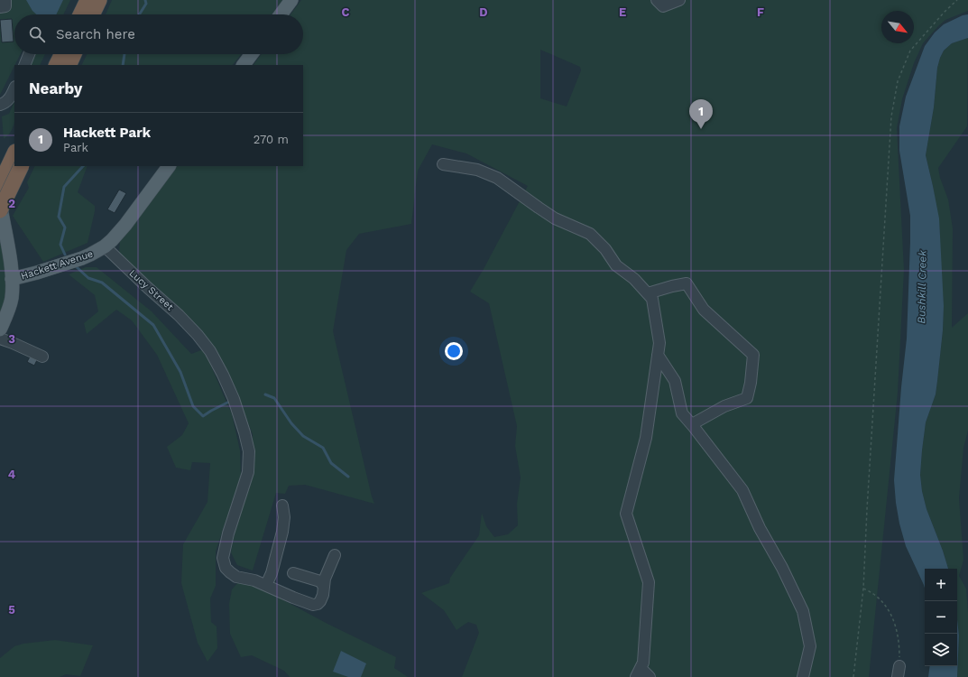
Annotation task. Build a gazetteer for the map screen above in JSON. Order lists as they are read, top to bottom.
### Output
{
  "streets": {
    "main road": ["Hackett Avenue"],
    "street": ["Lucy Street"]
  },
  "crossings": [
    ["Hackett Avenue", "Lucy Street"]
  ],
  "water": ["Bushkill Creek"],
  "north": "bottom right",
  "page": {
    "search": "Search here",
    "heading": "Nearby",
    "pins": "1",
    "list": [
      {
        "mark": "1",
        "name": "Hackett Park",
        "note": "Park",
        "value": "270 m"
      }
    ],
    "map_buttons": ["+", "−"]
  },
  "grid": {
    "columns": [
      "C",
      "D",
      "E",
      "F"
    ],
    "rows": [
      "2",
      "3",
      "4",
      "5"
    ]
  }
}
